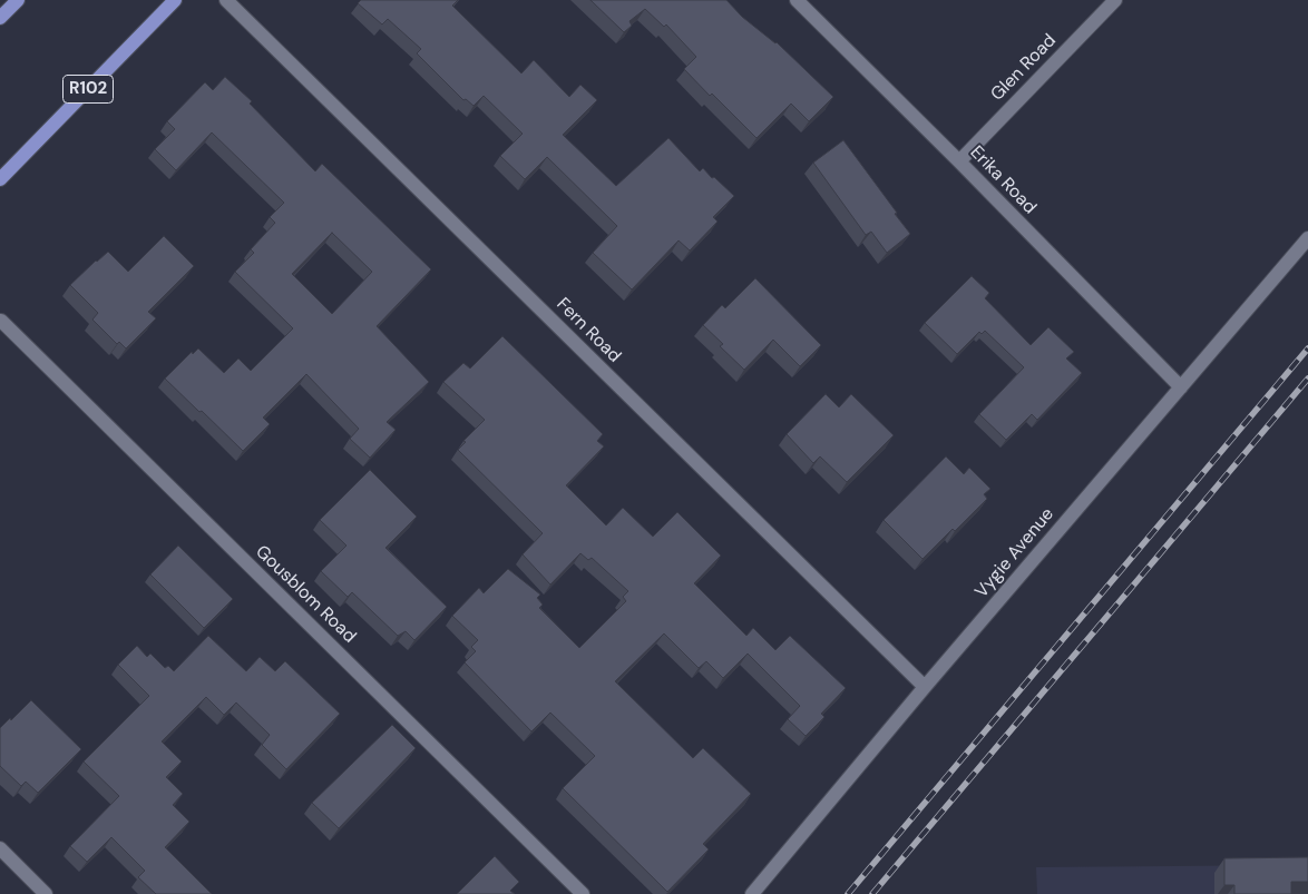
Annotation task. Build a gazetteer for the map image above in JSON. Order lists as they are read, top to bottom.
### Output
{
  "streets": {
    "main road": ["R102"],
    "street": [
      "Glen Road",
      "Erika Road",
      "Fern Road",
      "Vygie Avenue",
      "Gousblom Road"
    ]
  },
  "crossings": [
    ["Glen Road", "Erika Road"],
    ["Erika Road", "Vygie Avenue"],
    ["Fern Road", "Vygie Avenue"]
  ]
}
